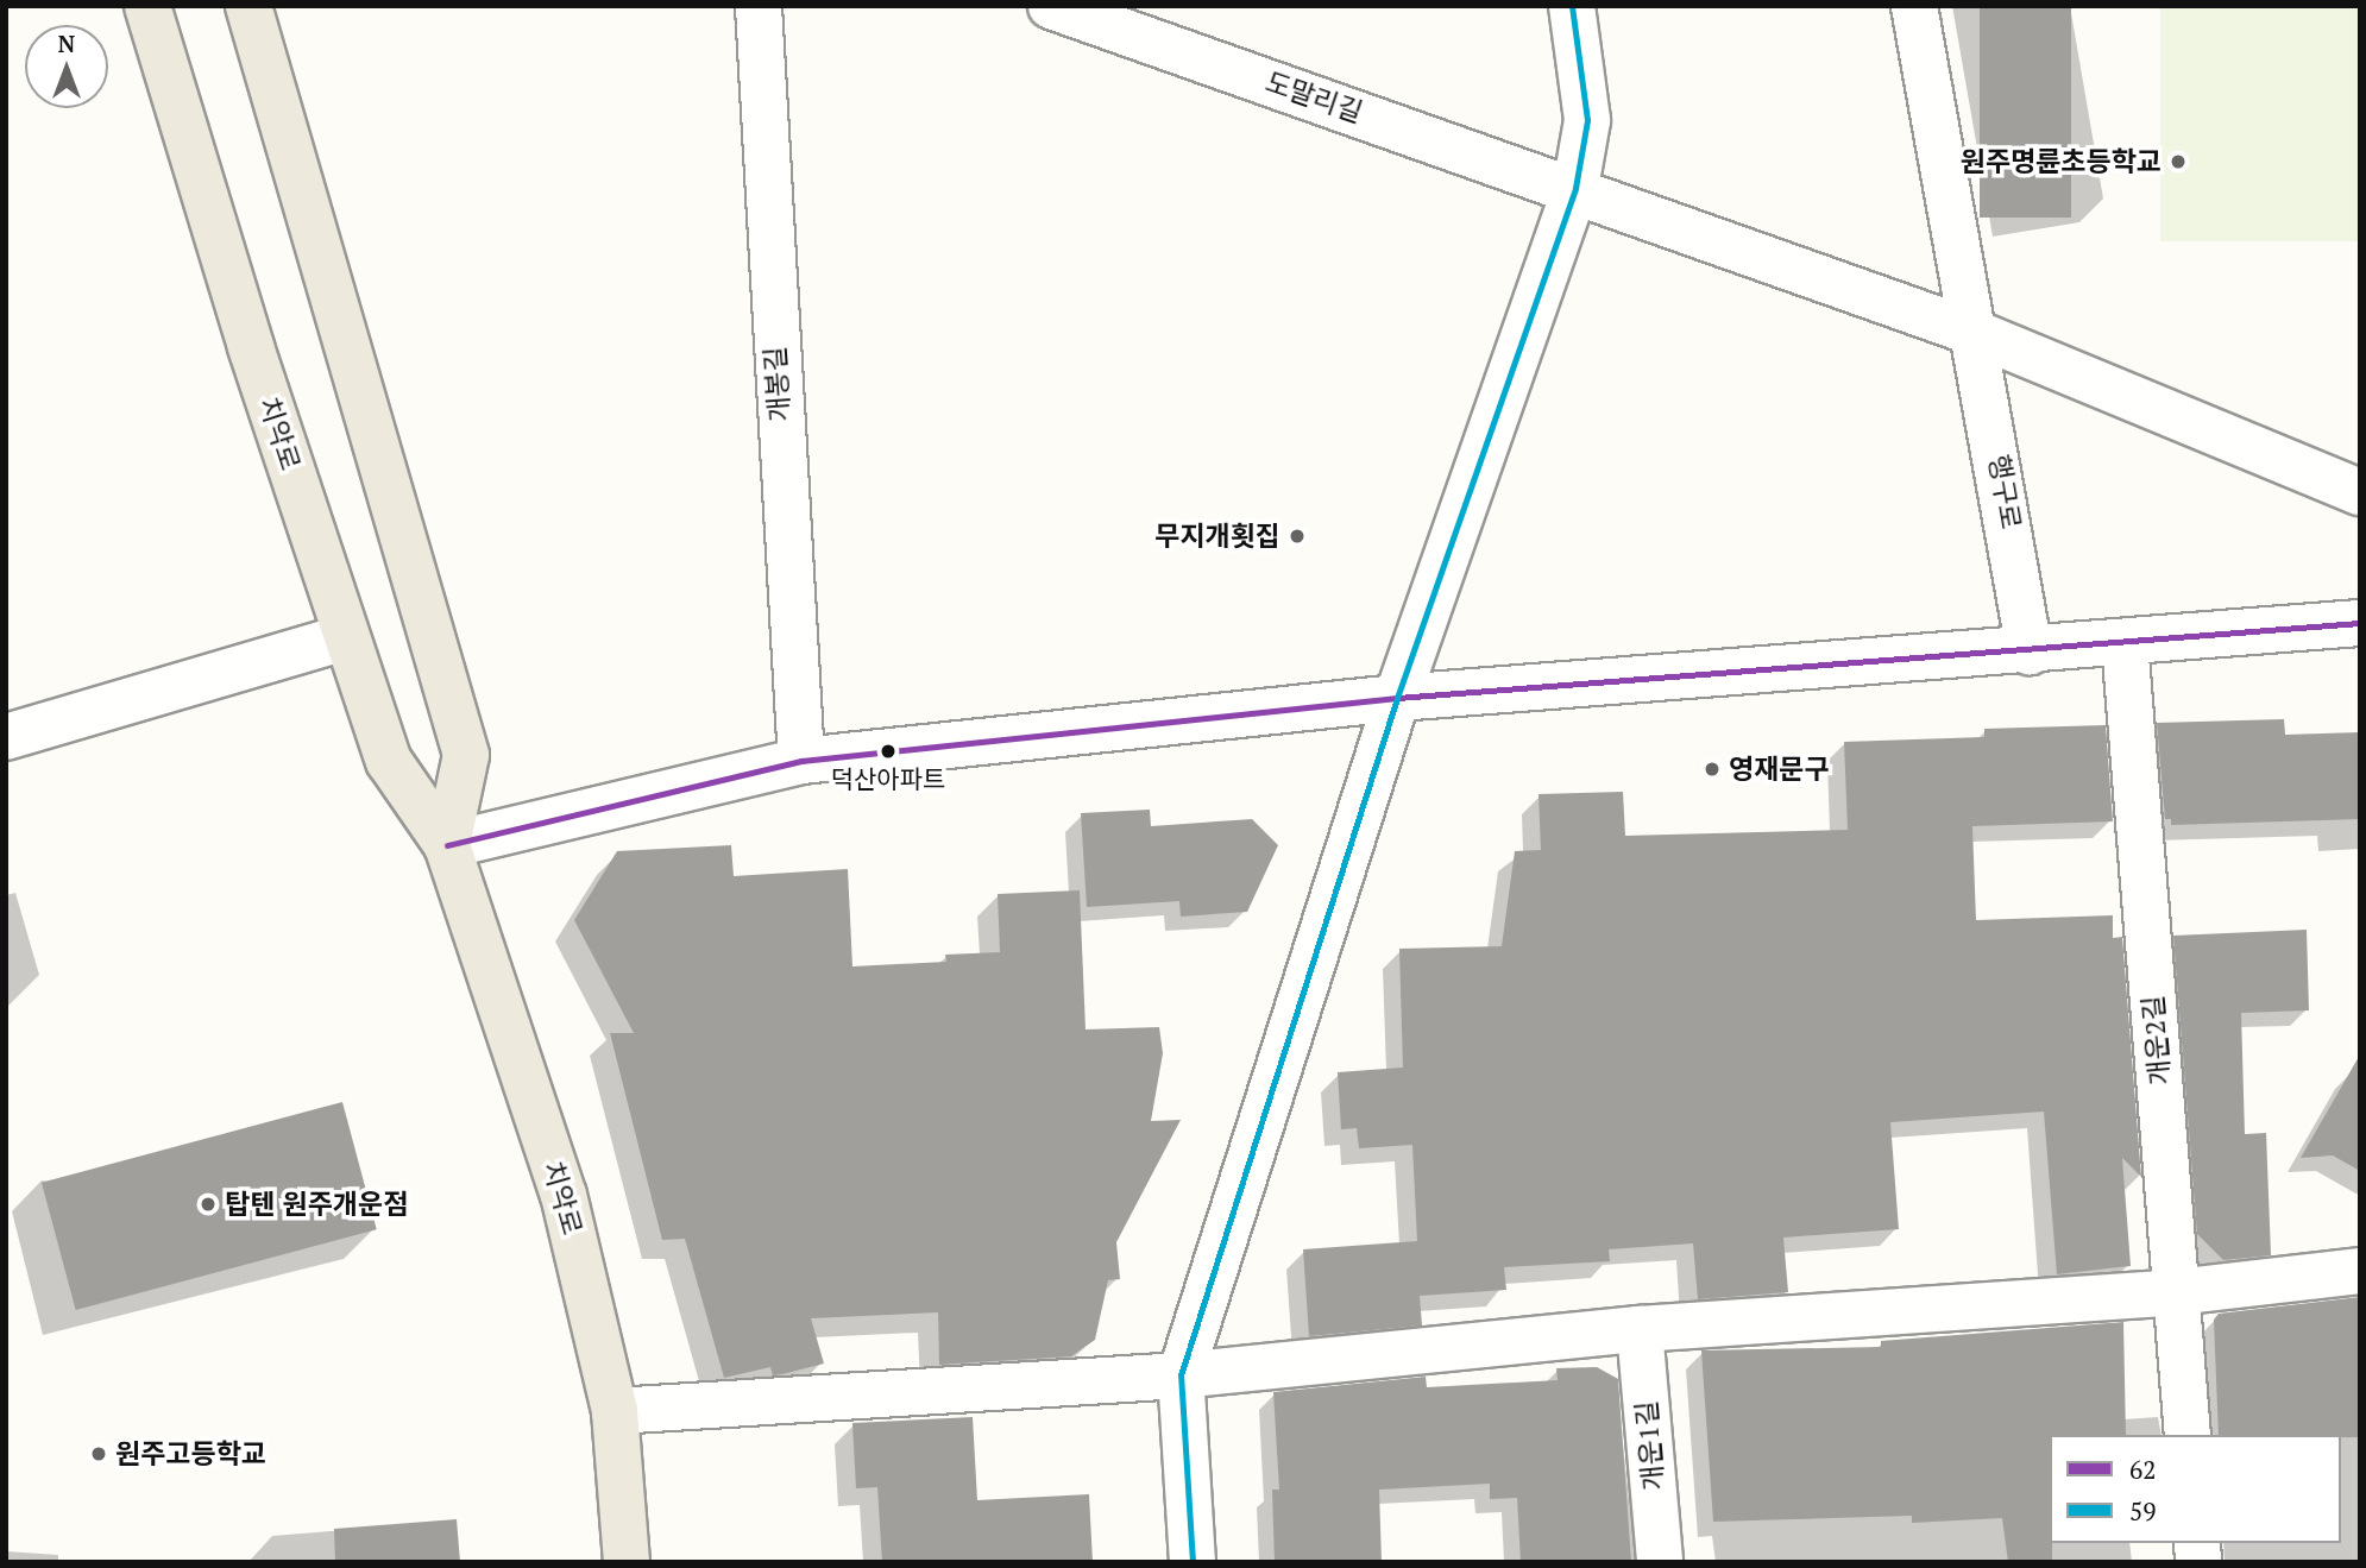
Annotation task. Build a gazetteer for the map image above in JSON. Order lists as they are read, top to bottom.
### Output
{
  "streets": {
    "main road": ["치악로"],
    "street": [
      "도말리길",
      "개봉길",
      "행구로",
      "개운2길",
      "개운1길"
    ]
  },
  "crossings": [
    ["도말리길", "행구로"]
  ],
  "places": [
    "원주명륜초등학교",
    "무지개횟집",
    "덕산아파트",
    "영재문구",
    "탑텐 원주개운점",
    "원주고등학교"
  ],
  "lines": ["transit line 59", "transit line 62"],
  "legend": ["62", "59"],
  "north": "top"
}
